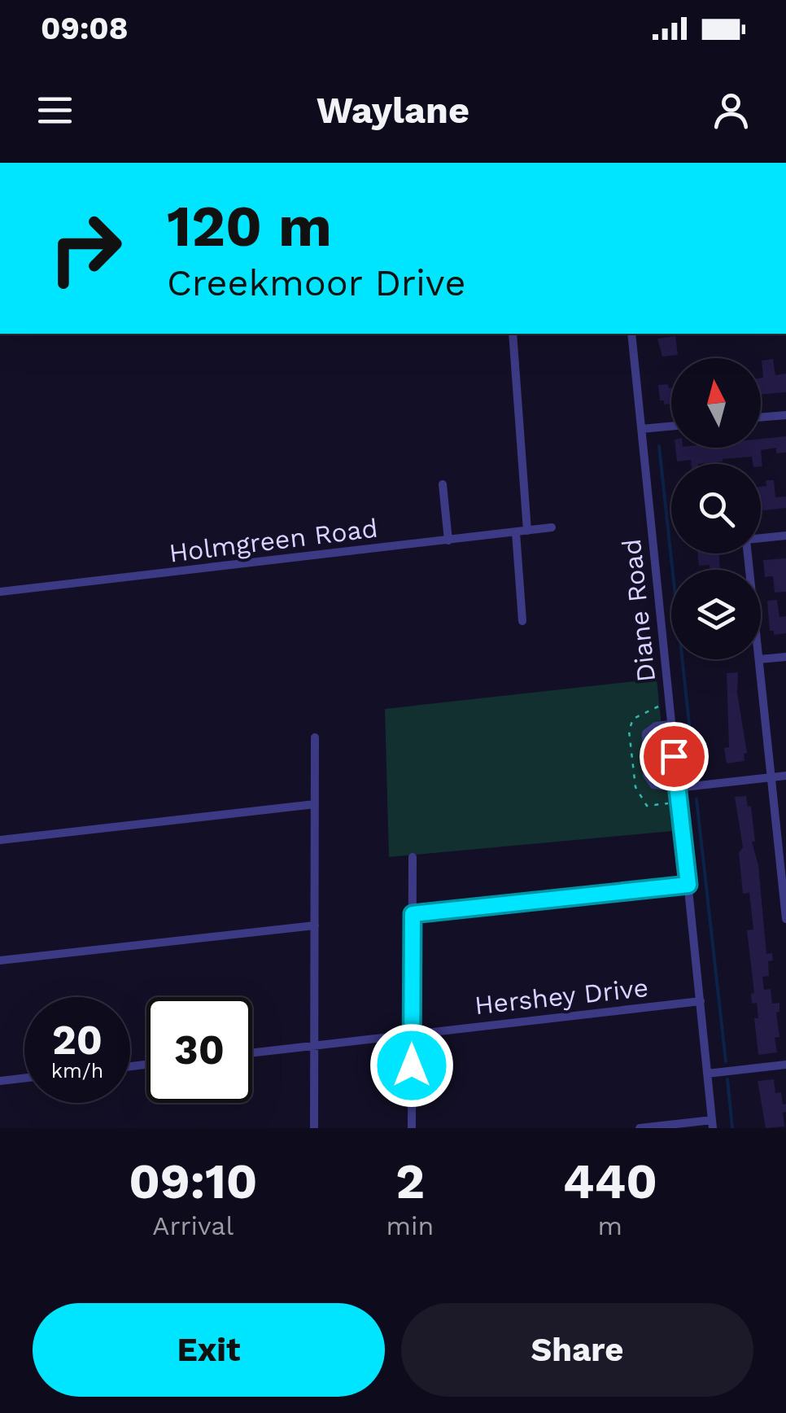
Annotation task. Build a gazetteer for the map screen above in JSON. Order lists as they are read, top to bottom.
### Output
{
  "streets": {
    "street": ["Holmgreen Road", "Diane Road", "Hershey Drive"]
  },
  "crossings": [
    ["Diane Road", "Hershey Drive"]
  ],
  "north": "top",
  "page": {
    "status": "09:08",
    "header": "Waylane",
    "turn": ["120 m", "Creekmoor Drive"],
    "speed": "20 km/h",
    "limit": "30",
    "eta": [
      "09:10",
      "Arrival",
      "2",
      "min",
      "440",
      "m"
    ],
    "buttons": ["Exit", "Share"]
  }
}
